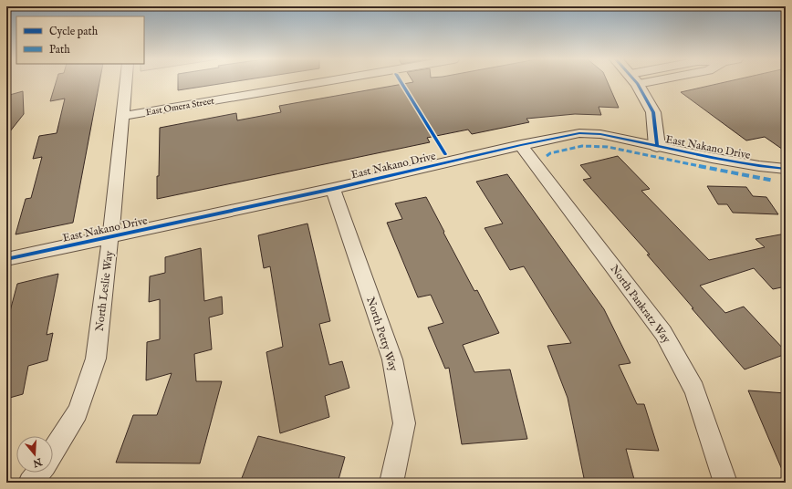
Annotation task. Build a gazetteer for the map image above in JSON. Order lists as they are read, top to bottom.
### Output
{
  "streets": {
    "street": [
      "East Omera Street",
      "East Nakano Drive",
      "North Leslie Way",
      "North Pankratz Way",
      "North Petty Way"
    ]
  },
  "crossings": [
    ["East Omera Street", "North Leslie Way"],
    ["East Nakano Drive", "North Leslie Way"],
    ["East Nakano Drive", "North Pankratz Way"],
    ["East Nakano Drive", "North Petty Way"]
  ],
  "legend": ["Cycle path", "Path"],
  "north": "bottom"
}
